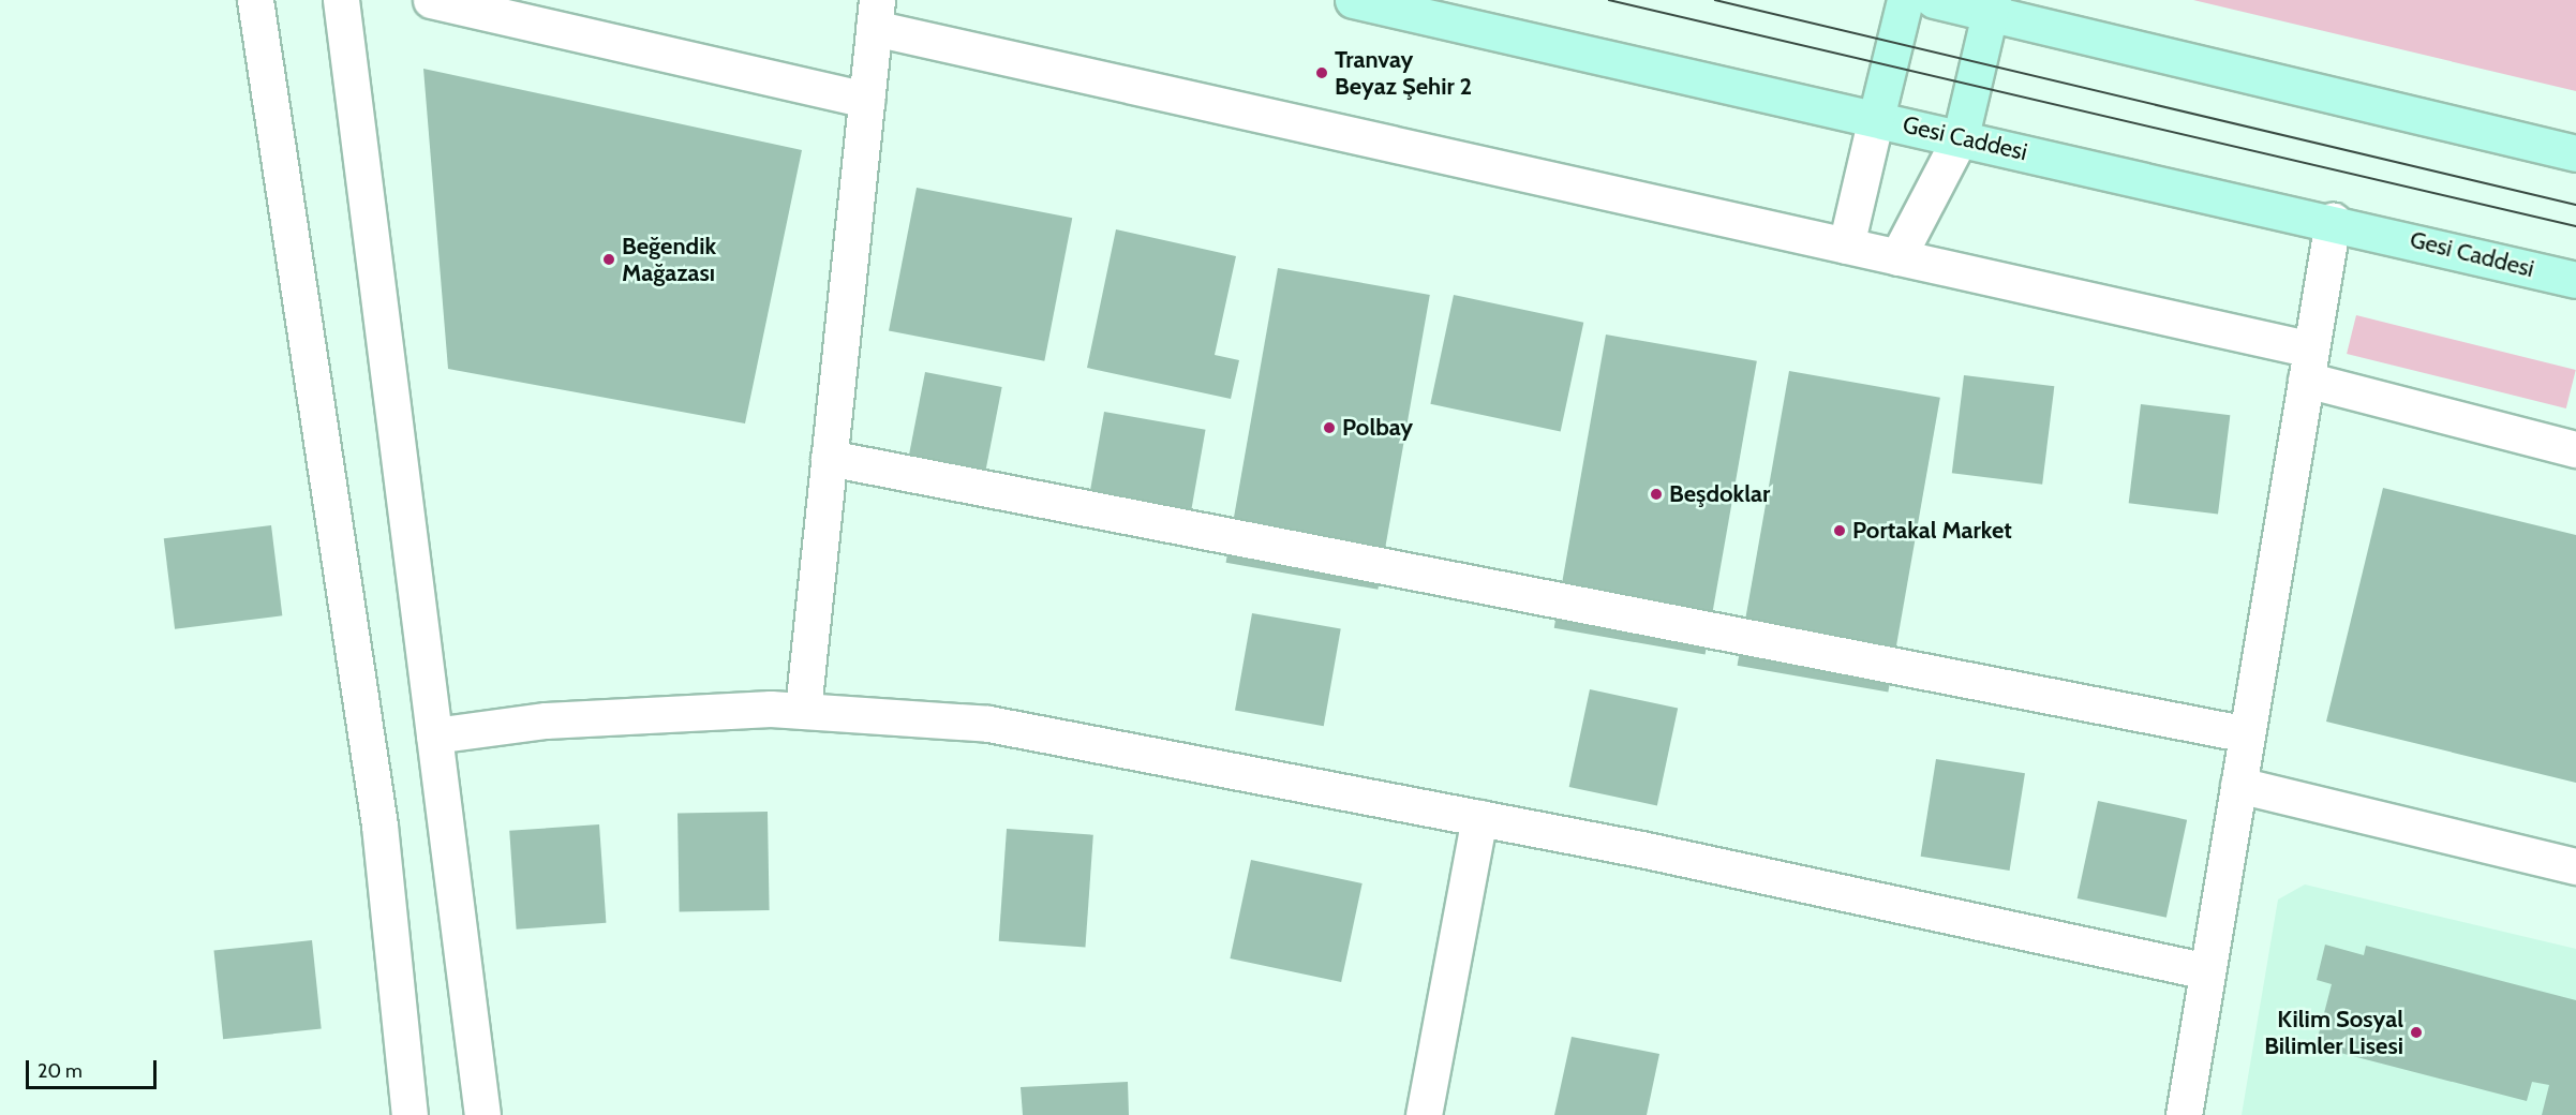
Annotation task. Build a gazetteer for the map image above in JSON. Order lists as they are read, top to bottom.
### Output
{
  "streets": {
    "main road": ["Gesi Caddesi"]
  },
  "places": [
    "Tranvay Beyaz Şehir 2",
    "Beğendik Mağazası",
    "Polbay",
    "Beşdoklar",
    "Portakal Market",
    "Kilim Sosyal Bilimler Lisesi"
  ],
  "scale_bar": "20 m"
}
